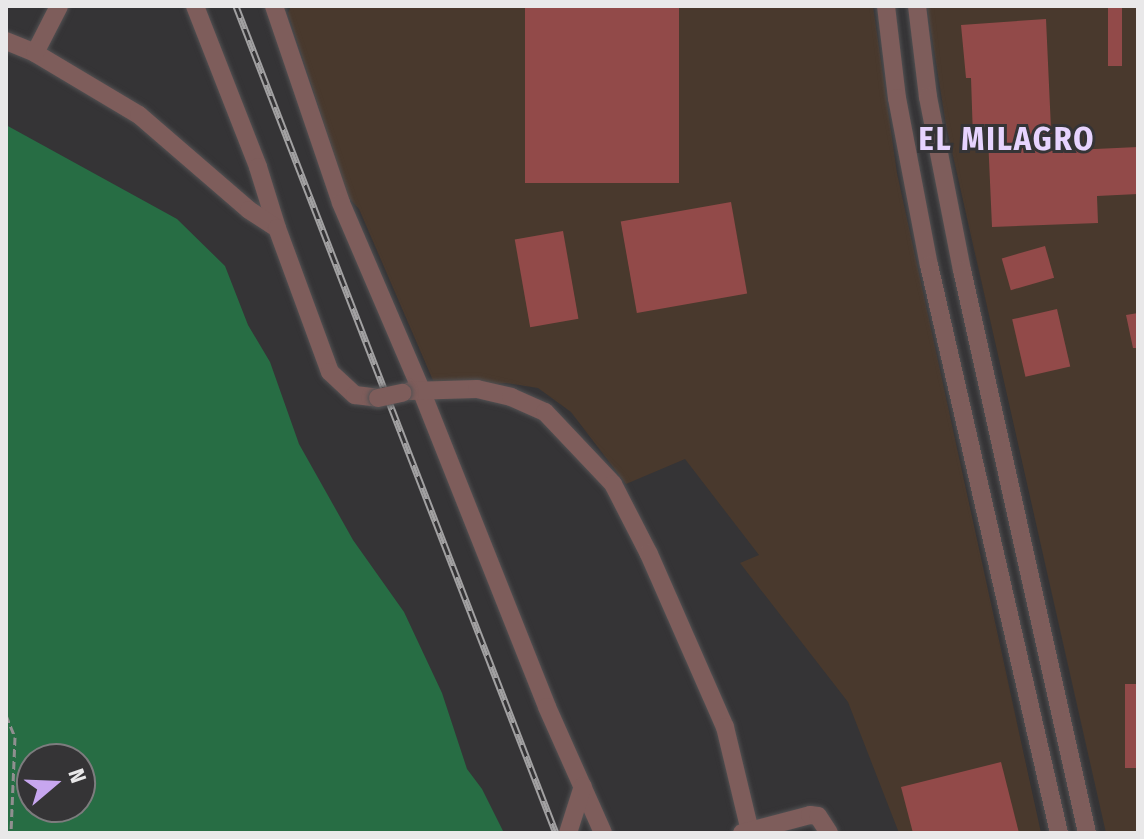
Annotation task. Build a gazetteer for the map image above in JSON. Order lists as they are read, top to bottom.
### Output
{
  "districts": ["EL MILAGRO"],
  "north": "right"
}
